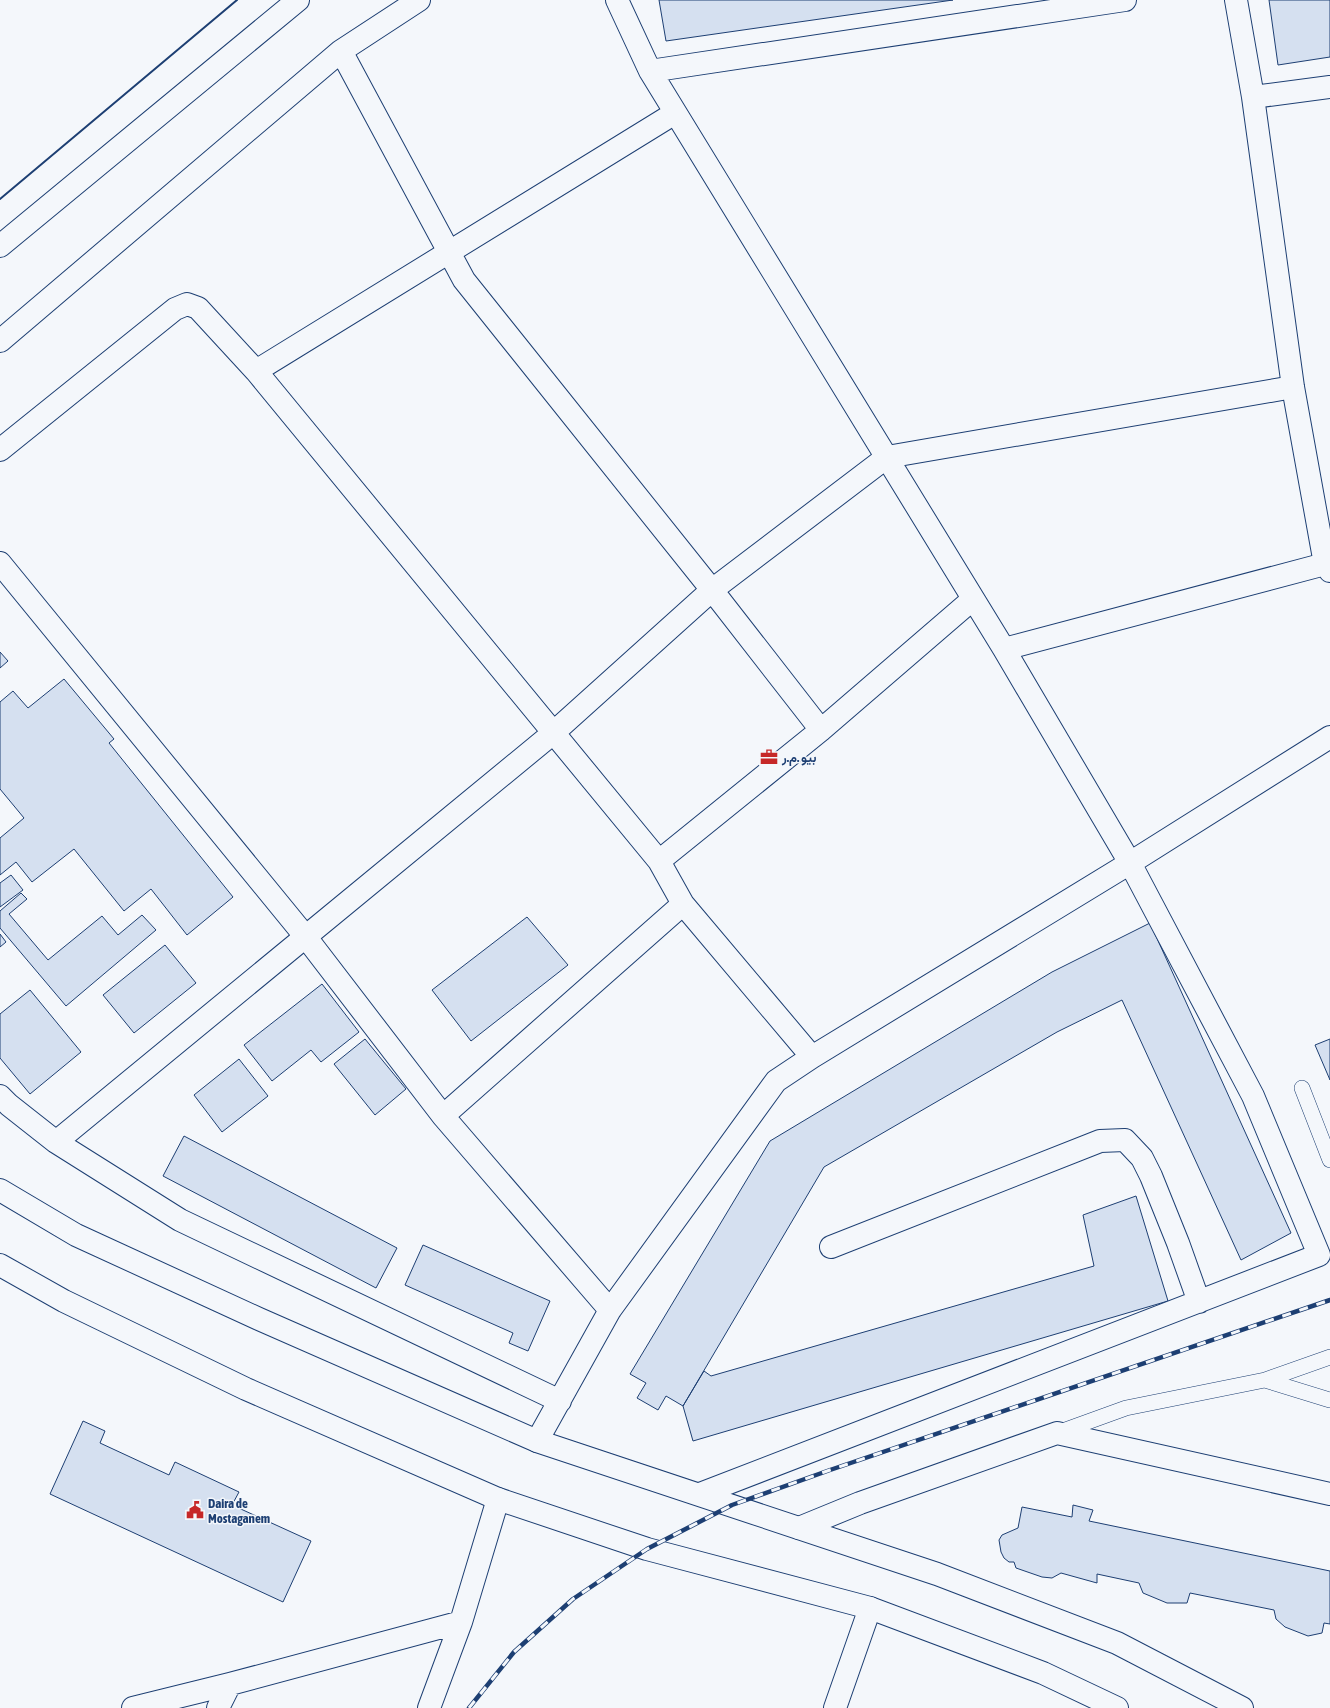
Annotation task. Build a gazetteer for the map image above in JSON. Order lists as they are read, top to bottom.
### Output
{
  "places": {
    "office": ["بيو .م.ر"],
    "public building": ["Daira de Mostaganem"]
  }
}
